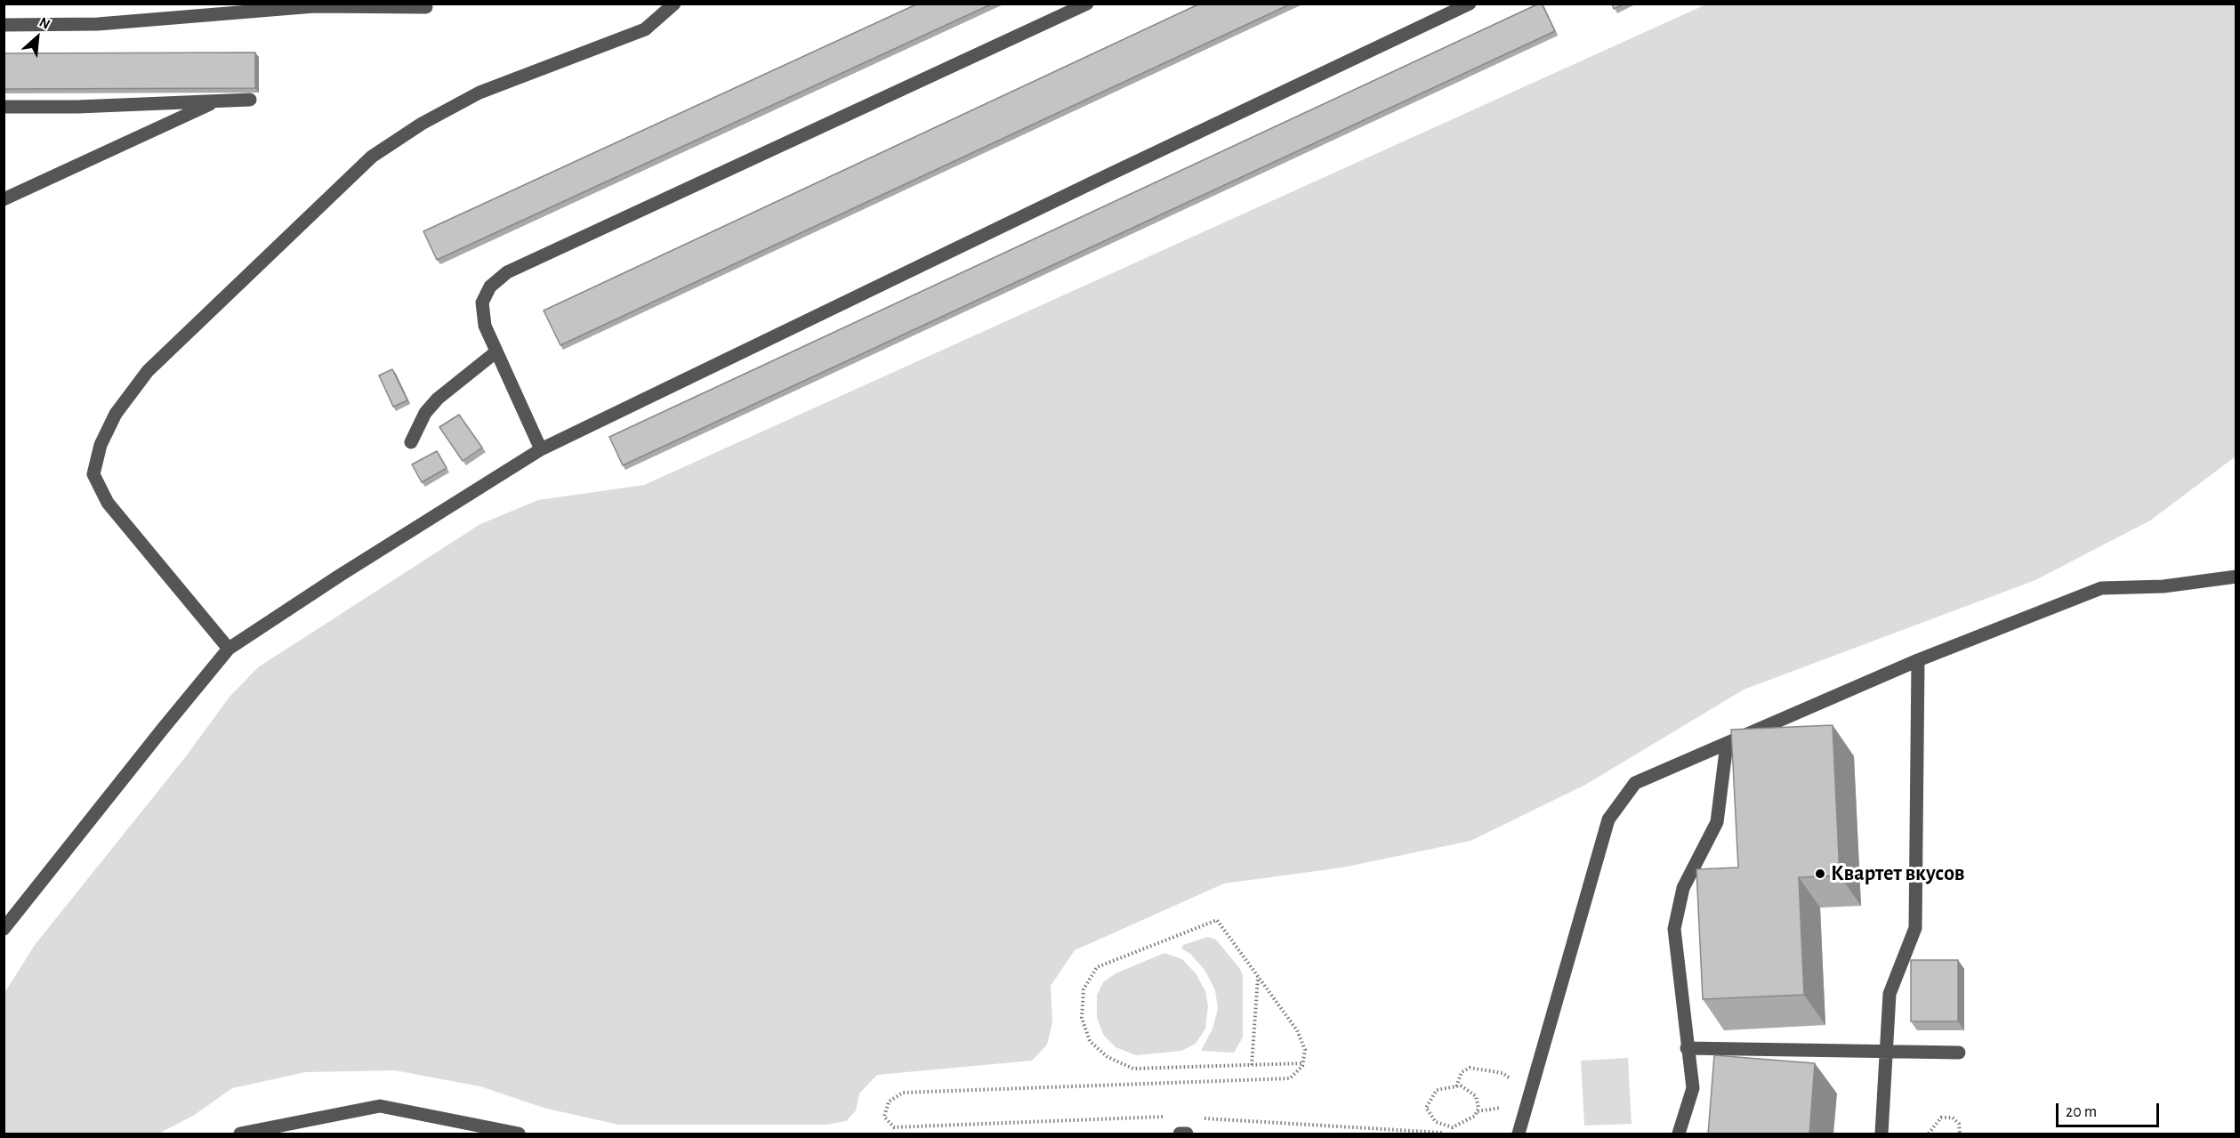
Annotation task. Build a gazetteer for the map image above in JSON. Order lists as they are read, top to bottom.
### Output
{
  "places": ["Квартет вкусов"],
  "scale_bar": "20 m",
  "north": "top right"
}
